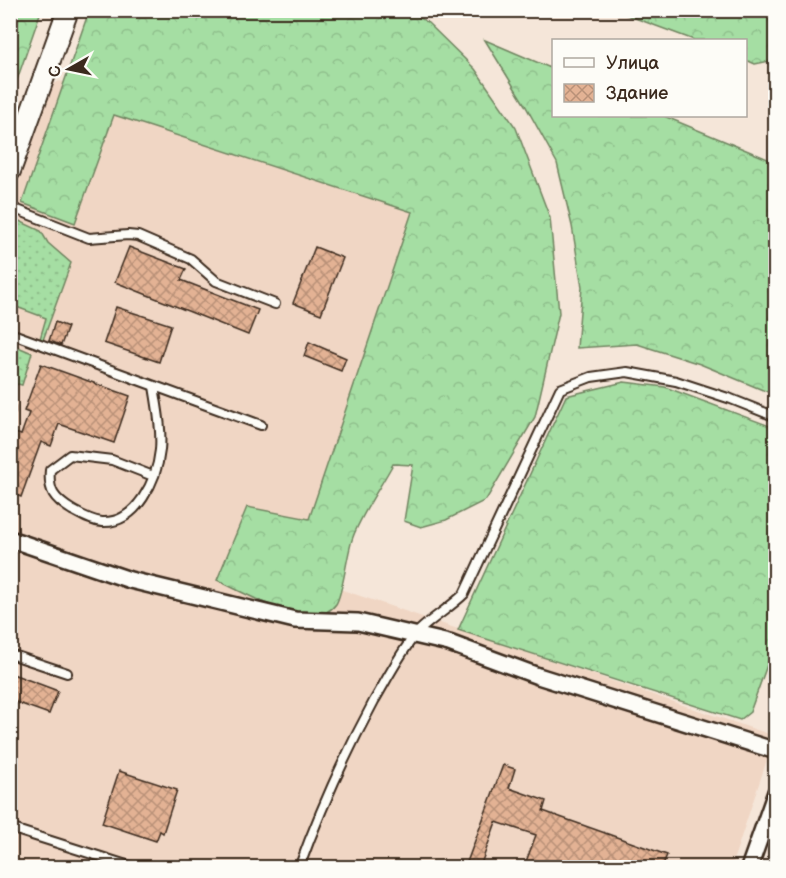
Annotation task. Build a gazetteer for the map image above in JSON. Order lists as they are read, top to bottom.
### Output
{
  "legend": ["Улица", "Здание"],
  "north": "left"
}
